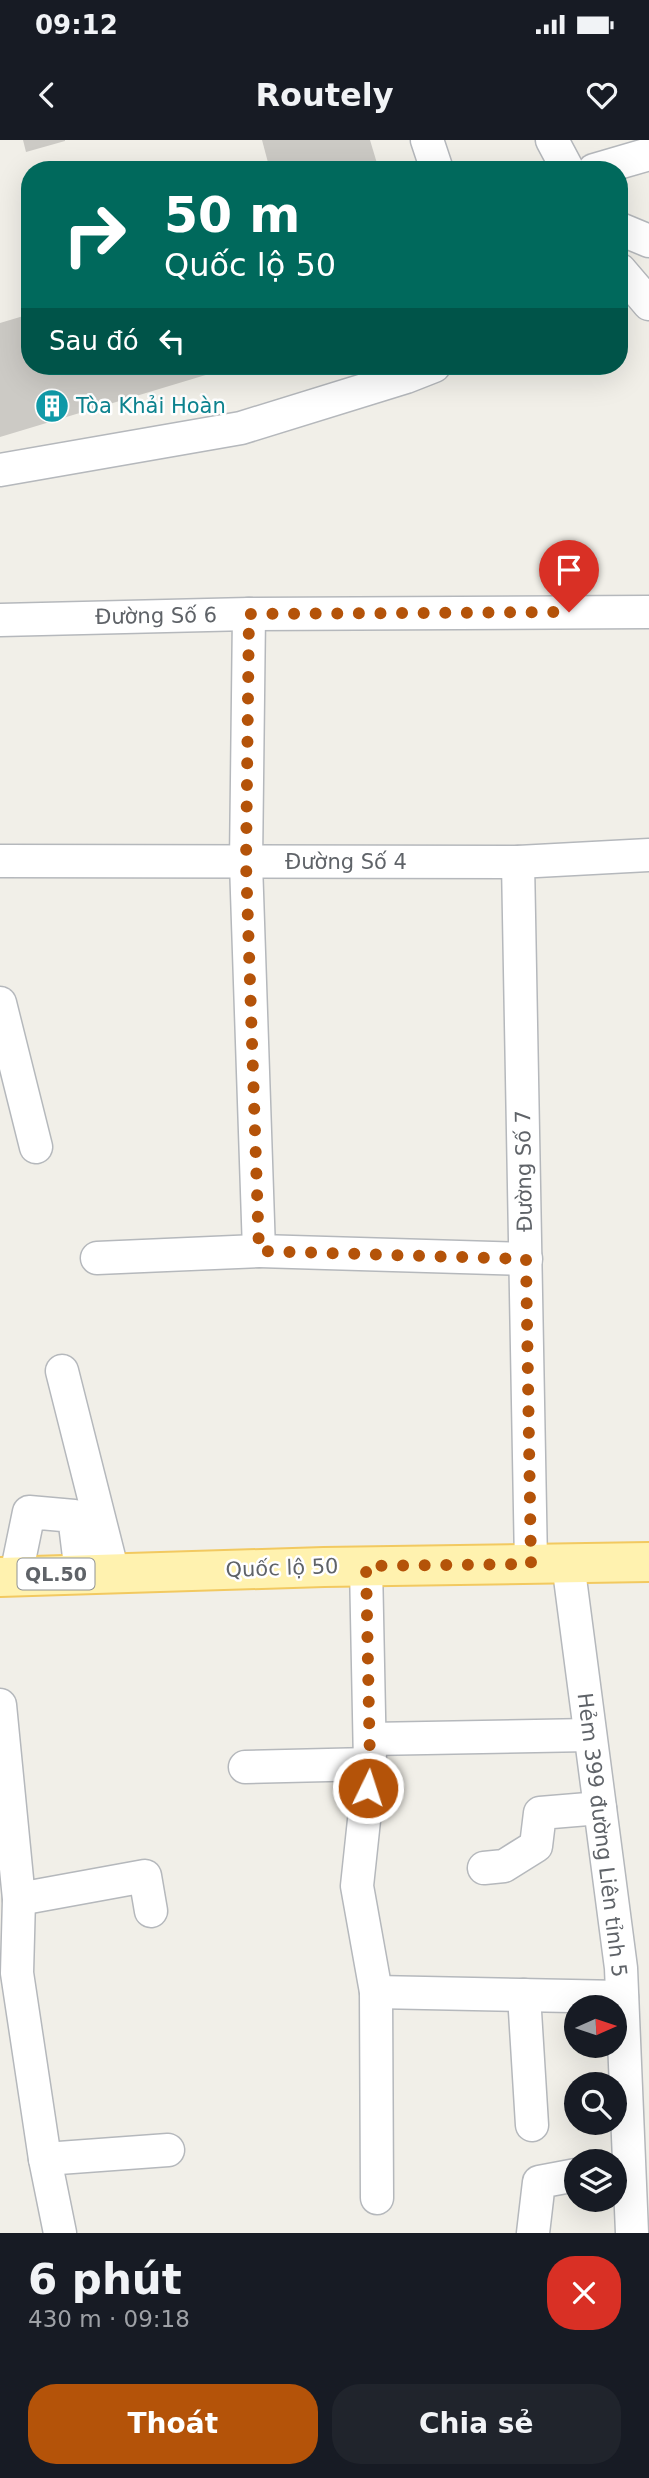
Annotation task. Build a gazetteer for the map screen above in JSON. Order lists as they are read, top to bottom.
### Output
{
  "streets": {
    "main road": ["Quốc lộ 50", "QL.50"],
    "street": [
      "Đường Số 6",
      "Đường Số 4",
      "Đường Số 7",
      "Hẻm 399 đường Liên tỉnh 5"
    ]
  },
  "crossings": [
    ["Đường Số 4", "Đường Số 7"],
    ["Đường Số 7", "Quốc lộ 50"],
    ["Đường Số 7", "Hẻm 399 đường Liên tỉnh 5"],
    ["Quốc lộ 50", "Hẻm 399 đường Liên tỉnh 5"]
  ],
  "places": {
    "building": ["Tòa Khải Hoàn"]
  },
  "north": "right",
  "page": {
    "status": "09:12",
    "header": "Routely",
    "turn": ["50 m", "Quốc lộ 50"],
    "then": "Sau đó",
    "heading": ["6 phút", "430 m · 09:18"],
    "buttons": ["Thoát", "Chia sẻ"]
  }
}
